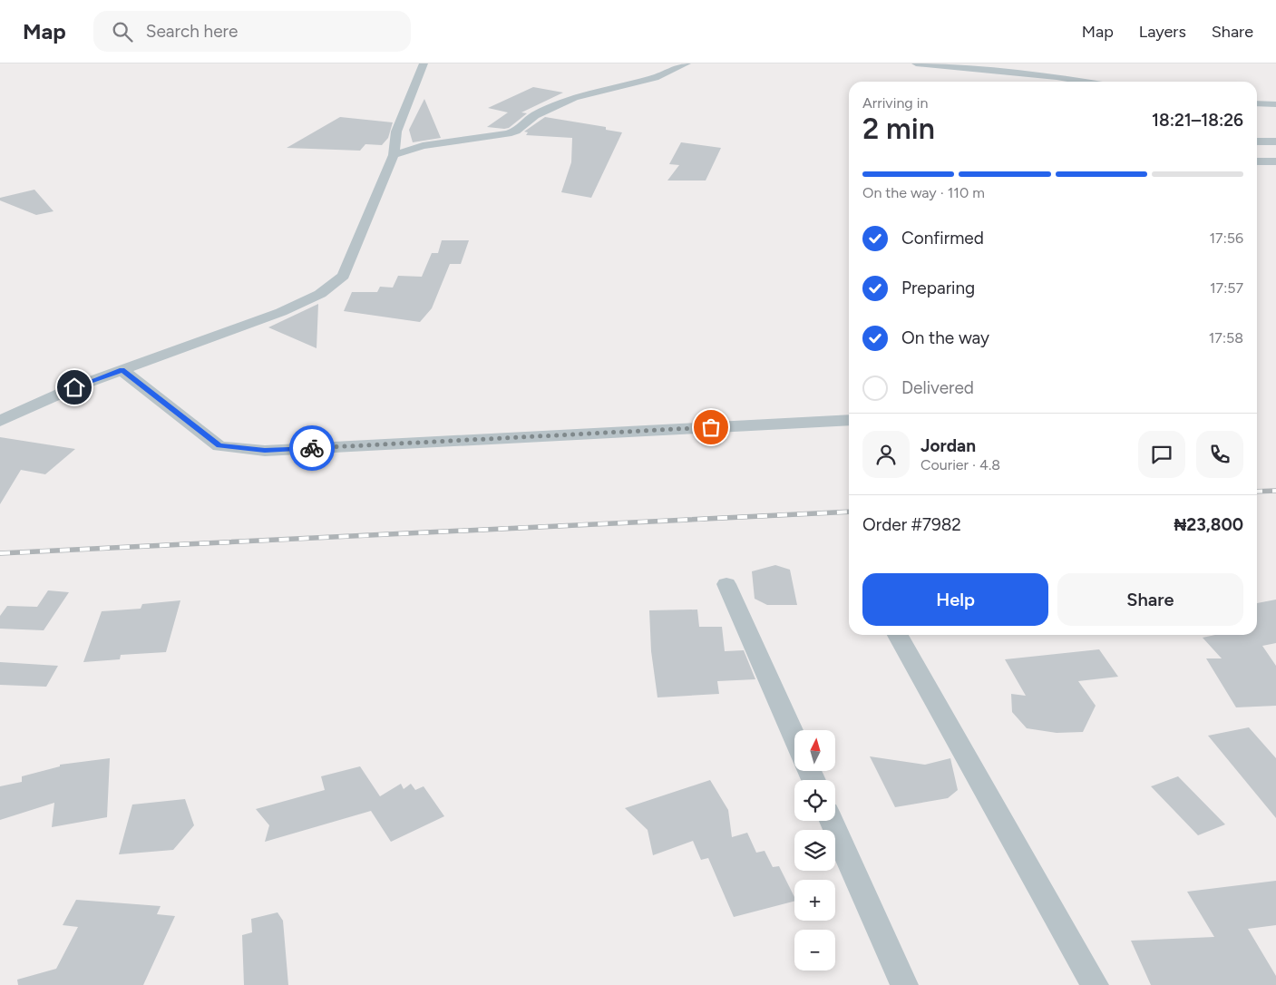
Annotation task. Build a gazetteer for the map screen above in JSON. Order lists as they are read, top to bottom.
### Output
{
  "north": "top",
  "page": {
    "header": "Map",
    "search": "Search here",
    "nav": ["Map", "Layers", "Share"],
    "heading": ["2 min", "Arriving in", "18:21–18:26"],
    "panel": [
      "Jordan",
      "Courier · 4.8",
      "Order #7982",
      "₦23,800"
    ],
    "bar": "On the way · 110 m",
    "list": [
      ["Confirmed", "17:56"],
      ["Preparing", "17:57"],
      ["On the way", "17:58"],
      "Delivered"
    ],
    "buttons": ["Help", "Share"],
    "map_buttons": ["+", "−"]
  }
}
